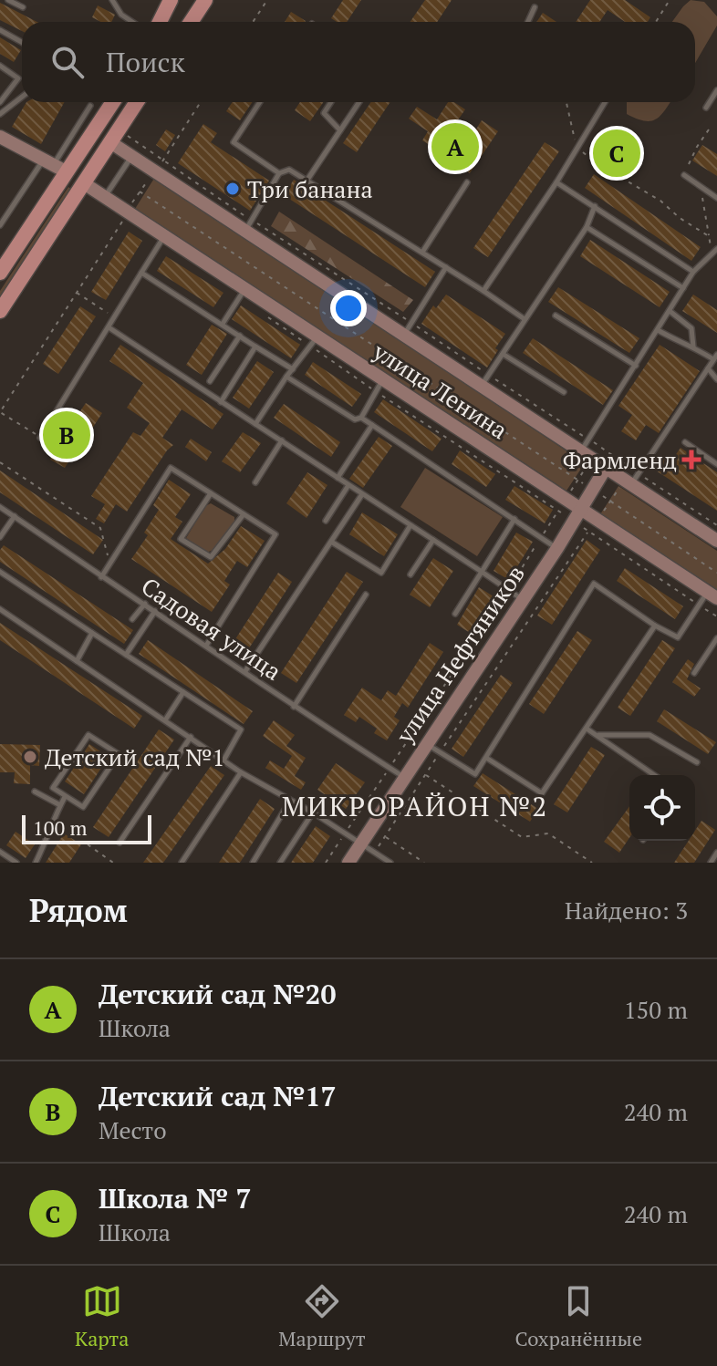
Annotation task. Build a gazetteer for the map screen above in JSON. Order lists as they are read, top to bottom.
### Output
{
  "streets": {
    "main road": ["улица Ленина", "улица Нефтяников"],
    "lane": ["Садовая улица"]
  },
  "crossings": [
    ["улица Ленина", "улица Нефтяников"],
    ["Садовая улица", "улица Нефтяников"]
  ],
  "districts": ["МИКРОРАЙОН №2"],
  "places": {
    "other": ["Три банана", "Детский сад №1"],
    "health": ["Фармленд"]
  },
  "scale_bar": "100 m",
  "page": {
    "search": "Поиск",
    "pins": ["A", "C", "B"],
    "scale": "100 m",
    "heading": ["Рядом", "Найдено: 3"],
    "list": [
      {
        "mark": "A",
        "name": "Детский сад №20",
        "note": "Школа",
        "value": "150 m"
      },
      {
        "mark": "B",
        "name": "Детский сад №17",
        "note": "Место",
        "value": "240 m"
      },
      {
        "mark": "C",
        "name": "Школа № 7",
        "note": "Школа",
        "value": "240 m"
      }
    ],
    "nav": ["Карта", "Маршрут", "Сохранённые"]
  }
}
